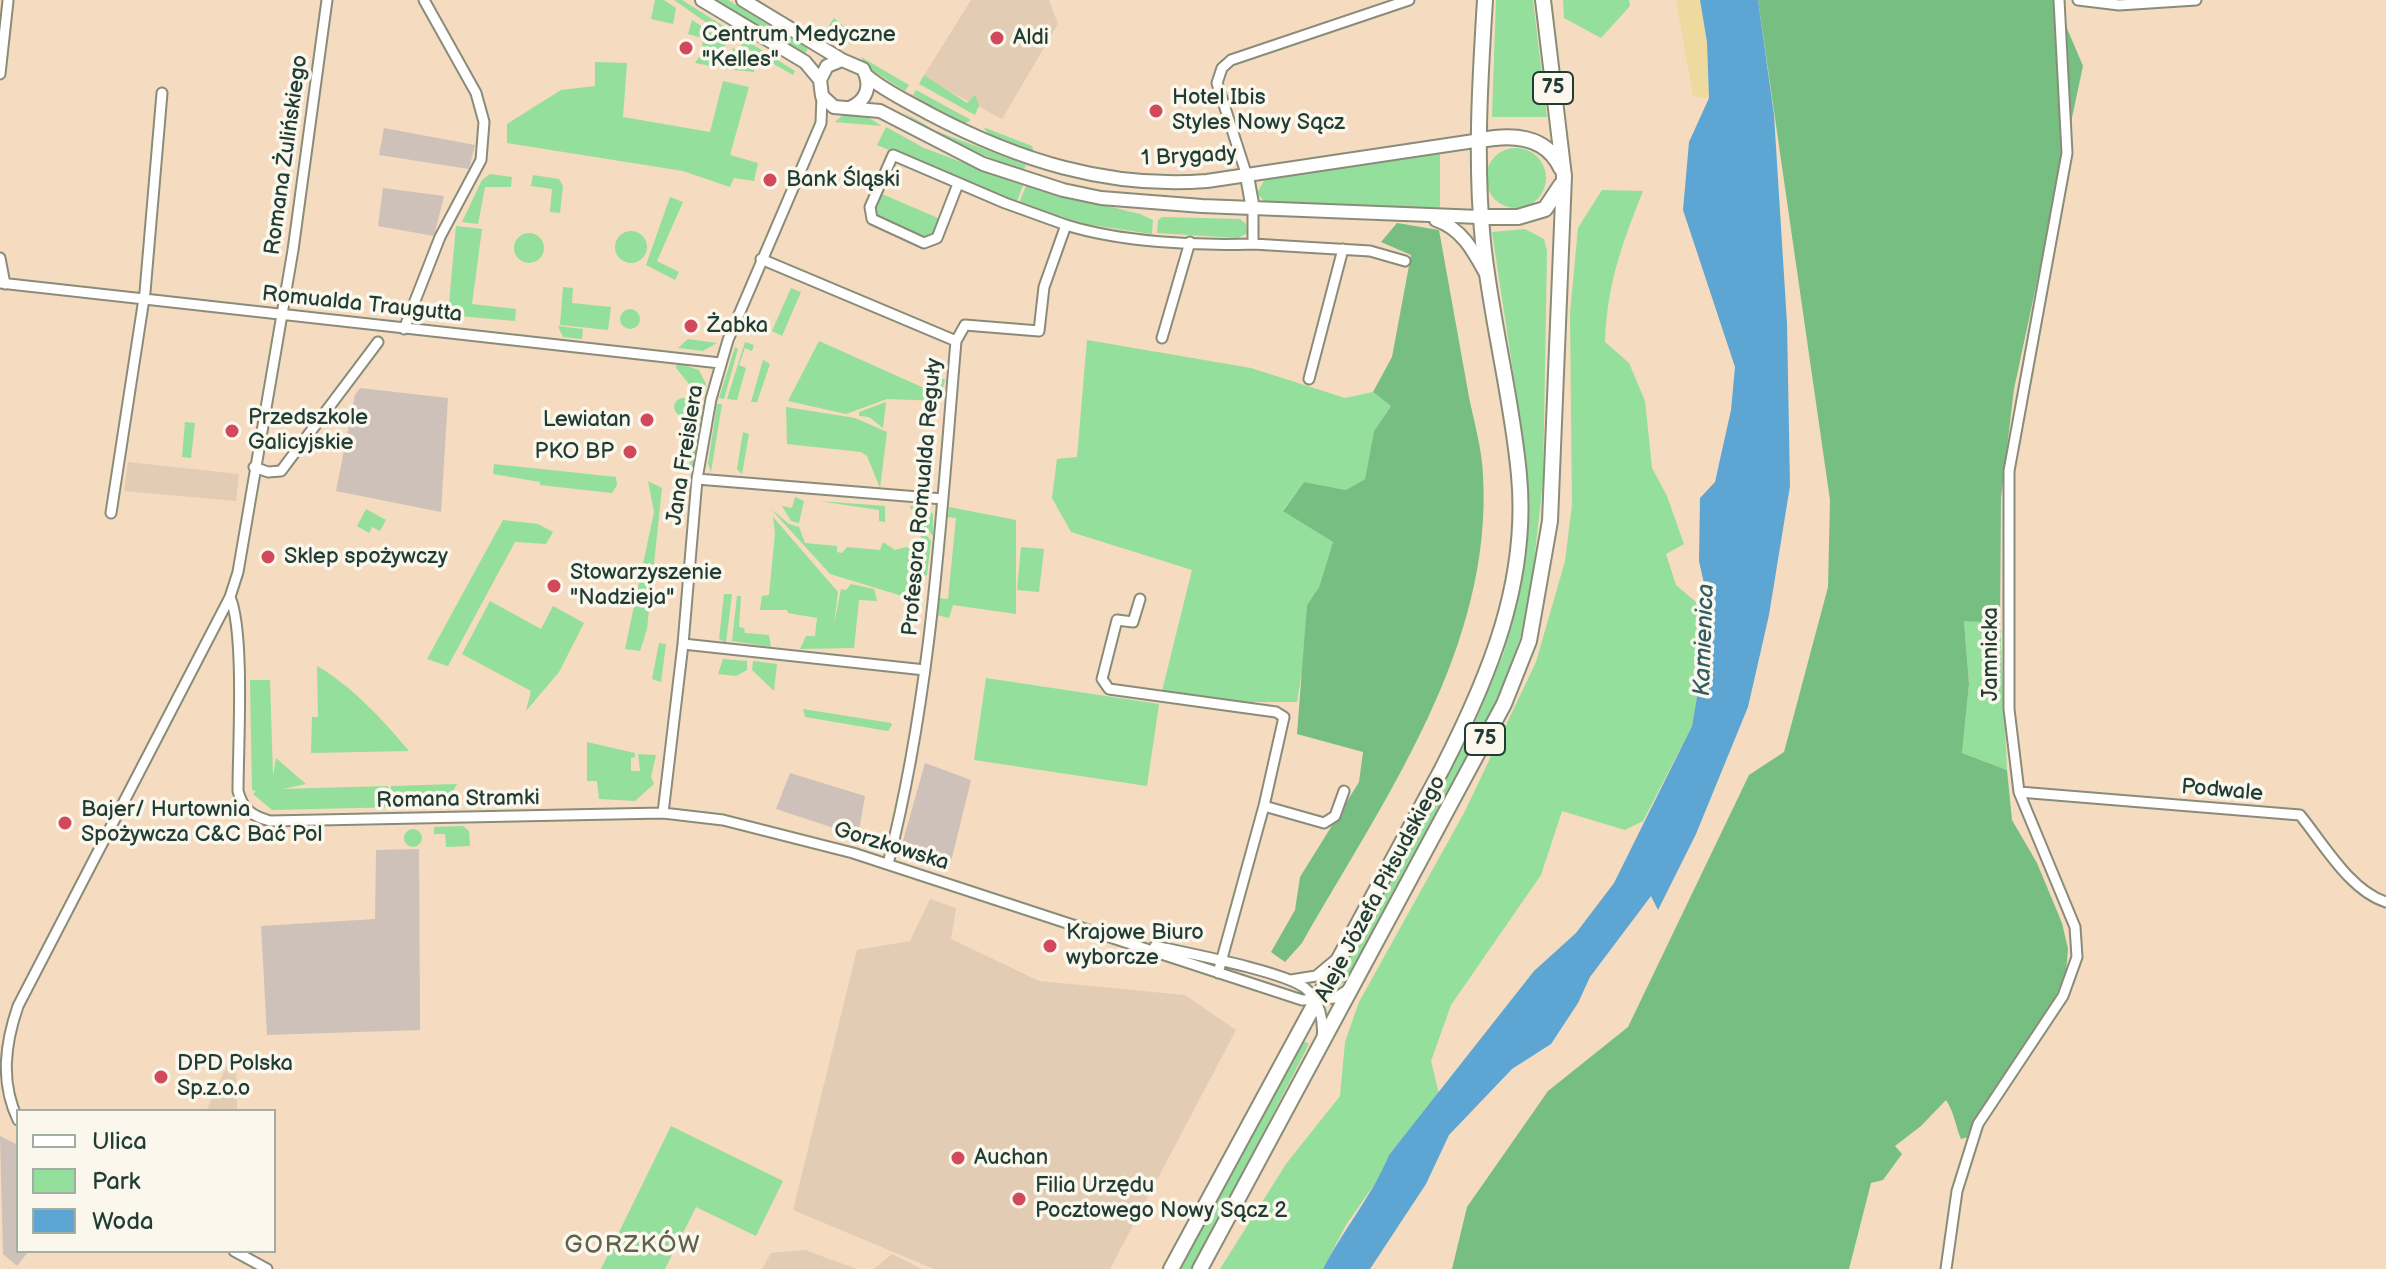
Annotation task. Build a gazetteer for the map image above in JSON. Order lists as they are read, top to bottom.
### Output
{
  "streets": {
    "main road": ["75", "1 Brygady", "Aleje Józefa Piłsudskiego"],
    "street": [
      "Romana Żulińskiego",
      "Romualda Traugutta",
      "Jana Freislera",
      "Profesora Romualda Reguły",
      "Jamnicka",
      "Podwale",
      "Romana Stramki",
      "Gorzkowska"
    ]
  },
  "crossings": [
    ["Romana Żulińskiego", "Romualda Traugutta"],
    ["Romana Żulińskiego", "Romana Stramki"],
    ["1 Brygady", "Jana Freislera"],
    ["1 Brygady", "Aleje Józefa Piłsudskiego"],
    ["Romualda Traugutta", "Jana Freislera"],
    ["Jana Freislera", "Profesora Romualda Reguły"],
    ["Jana Freislera", "Romana Stramki"],
    ["Jana Freislera", "Gorzkowska"],
    ["Profesora Romualda Reguły", "Gorzkowska"],
    ["Jamnicka", "Podwale"],
    ["Romana Stramki", "Gorzkowska"],
    ["Gorzkowska", "Aleje Józefa Piłsudskiego"]
  ],
  "districts": ["GORZKÓW"],
  "water": ["Kamienica"],
  "places": [
    "Aldi",
    "Centrum Medyczne \"Kelles\"",
    "Hotel Ibis Styles Nowy Sącz",
    "Bank Śląski",
    "Żabka",
    "Lewiatan",
    "Przedszkole Galicyjskie",
    "PKO BP",
    "Sklep spożywczy",
    "Stowarzyszenie \"Nadzieja\"",
    "Bajer/ Hurtownia Spożywcza C&C Bać Pol",
    "Krajowe Biuro wyborcze",
    "DPD Polska Sp.z.o.o",
    "Auchan",
    "Filia Urzędu Pocztowego Nowy Sącz 2"
  ],
  "legend": ["Ulica", "Park", "Woda"]
}
